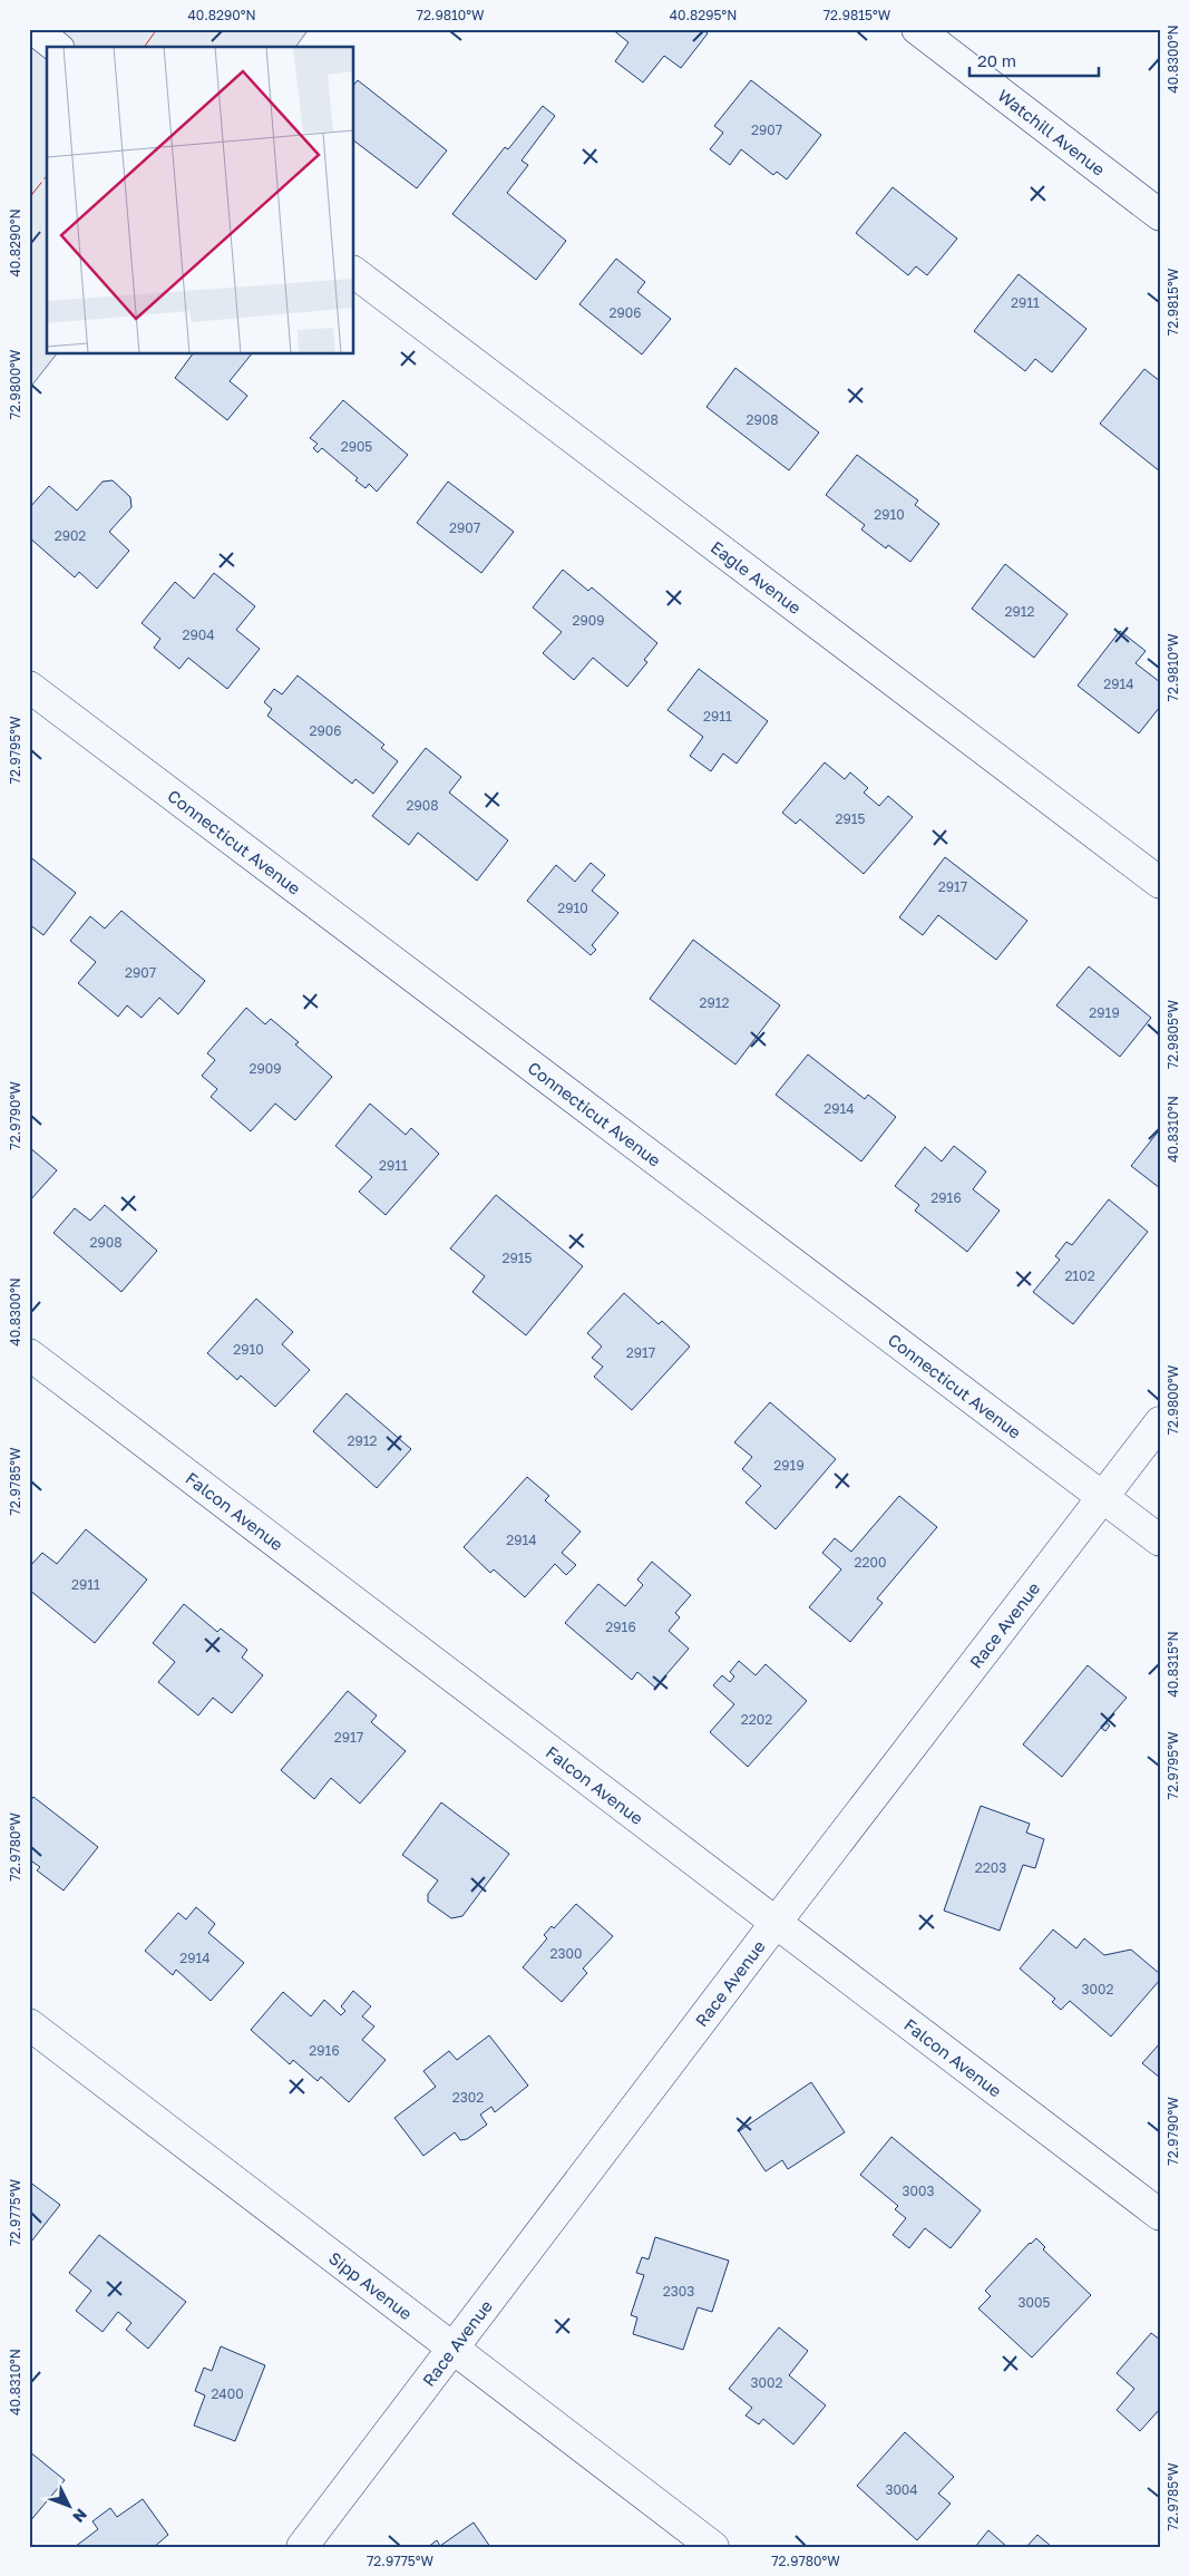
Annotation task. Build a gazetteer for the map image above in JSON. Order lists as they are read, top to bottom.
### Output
{
  "streets": {
    "street": [
      "Watchill Avenue",
      "Eagle Avenue",
      "Connecticut Avenue",
      "Falcon Avenue",
      "Race Avenue",
      "Sipp Avenue"
    ]
  },
  "crossings": [
    ["Connecticut Avenue", "Race Avenue"],
    ["Falcon Avenue", "Race Avenue"],
    ["Race Avenue", "Sipp Avenue"]
  ],
  "house_numbers": [
    "2907",
    "2911",
    "2906",
    "2908",
    "2905",
    "2910",
    "2907",
    "2902",
    "2912",
    "2909",
    "2904",
    "2914",
    "2911",
    "2906",
    "2908",
    "2915",
    "2917",
    "2910",
    "2907",
    "2912",
    "2919",
    "2909",
    "2914",
    "2911",
    "2916",
    "2908",
    "2915",
    "2102",
    "2910",
    "2917",
    "2912",
    "2919",
    "2914",
    "2200",
    "2911",
    "2916",
    "2202",
    "2917",
    "2203",
    "2300",
    "2914",
    "3002",
    "2916",
    "2302",
    "3003",
    "2303",
    "3005",
    "3002",
    "2400",
    "3004"
  ],
  "scale_bar": "20 m",
  "north": "bottom right",
  "coordinates": [
    "40.8290°N",
    "72.9810°W",
    "40.8295°N",
    "72.9815°W",
    "40.8300°N",
    "72.9800°W",
    "72.9795°W",
    "72.9805°W",
    "72.9790°W",
    "40.8310°N",
    "72.9785°W",
    "40.8315°N",
    "72.9780°W",
    "72.9775°W"
  ]
}
